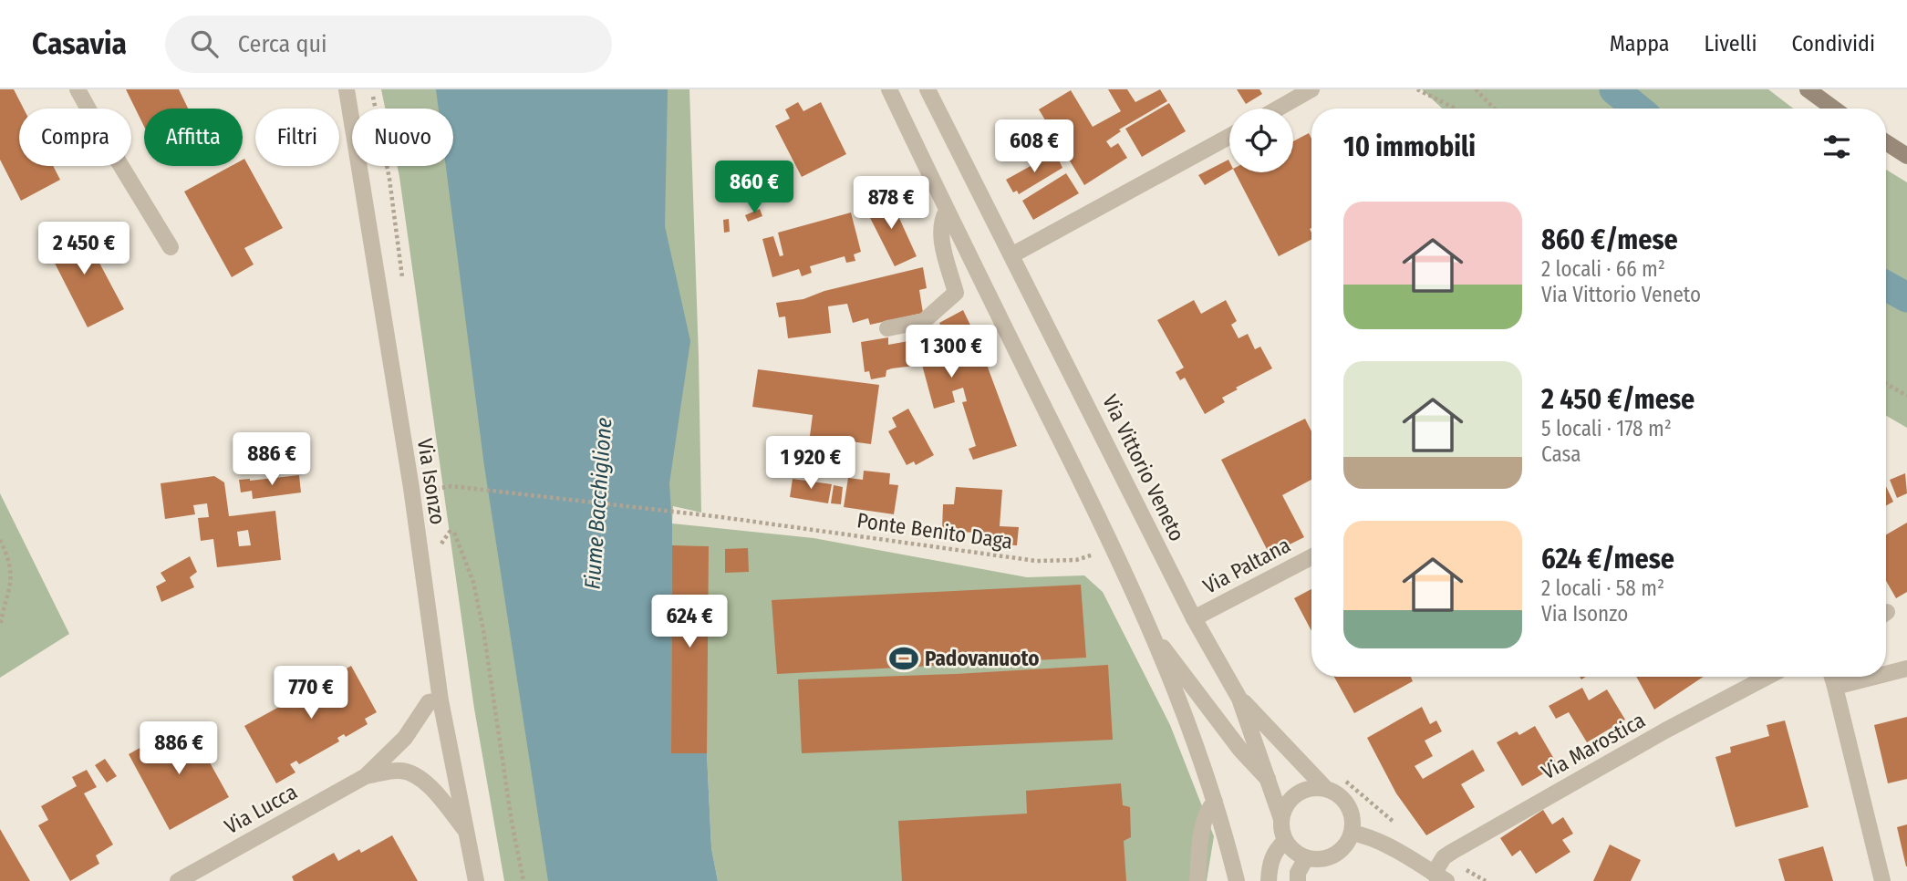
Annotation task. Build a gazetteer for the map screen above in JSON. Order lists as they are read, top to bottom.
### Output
{
  "streets": {
    "street": [
      "Via Vittorio Veneto",
      "Via Isonzo",
      "Via Paltana",
      "Via Marostica",
      "Via Lucca"
    ],
    "path": ["Ponte Benito Daga"]
  },
  "crossings": [
    ["Via Vittorio Veneto", "Via Paltana"],
    ["Via Isonzo", "Via Lucca"]
  ],
  "water": ["Fiume Bacchiglione"],
  "places": {
    "sports": ["Padovanuoto"]
  },
  "page": {
    "header": "Casavia",
    "search": "Cerca qui",
    "nav": ["Mappa", "Livelli", "Condividi"],
    "chip": [
      "Compra",
      "Affitta",
      "Filtri",
      "Nuovo"
    ],
    "heading": "10 immobili",
    "price": [
      "608 €",
      "860 €",
      "878 €",
      "2 450 €",
      "1 300 €",
      "886 €",
      "1 920 €",
      "624 €",
      "770 €",
      "886 €"
    ],
    "list": [
      {
        "name": "860 €/mese",
        "note": "2 locali · 66 m² · Via Vittorio Veneto"
      },
      {
        "name": "2 450 €/mese",
        "note": "5 locali · 178 m² · Casa"
      },
      {
        "name": "624 €/mese",
        "note": "2 locali · 58 m² · Via Isonzo"
      }
    ]
  }
}
